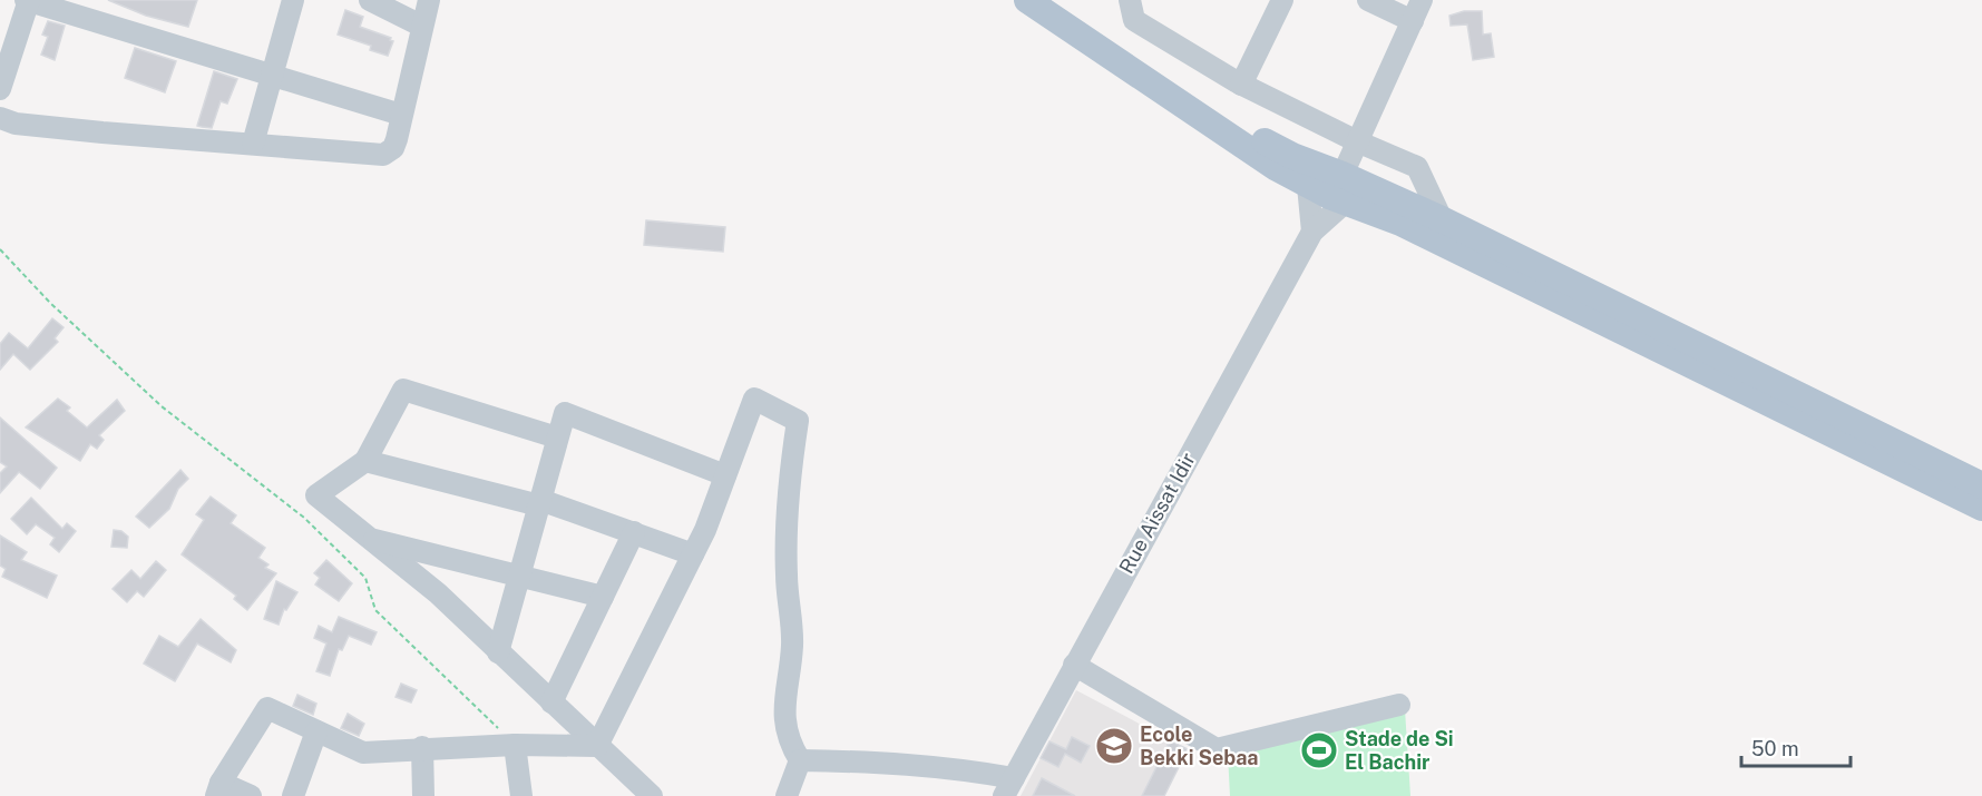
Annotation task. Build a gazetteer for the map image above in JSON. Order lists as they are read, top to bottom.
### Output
{
  "streets": {
    "street": ["Rue Aissat Idir"]
  },
  "places": {
    "school or university": ["Ecole Bekki Sebaa"],
    "sports": ["Stade de Si El Bachir"]
  },
  "scale_bar": "50 m"
}
